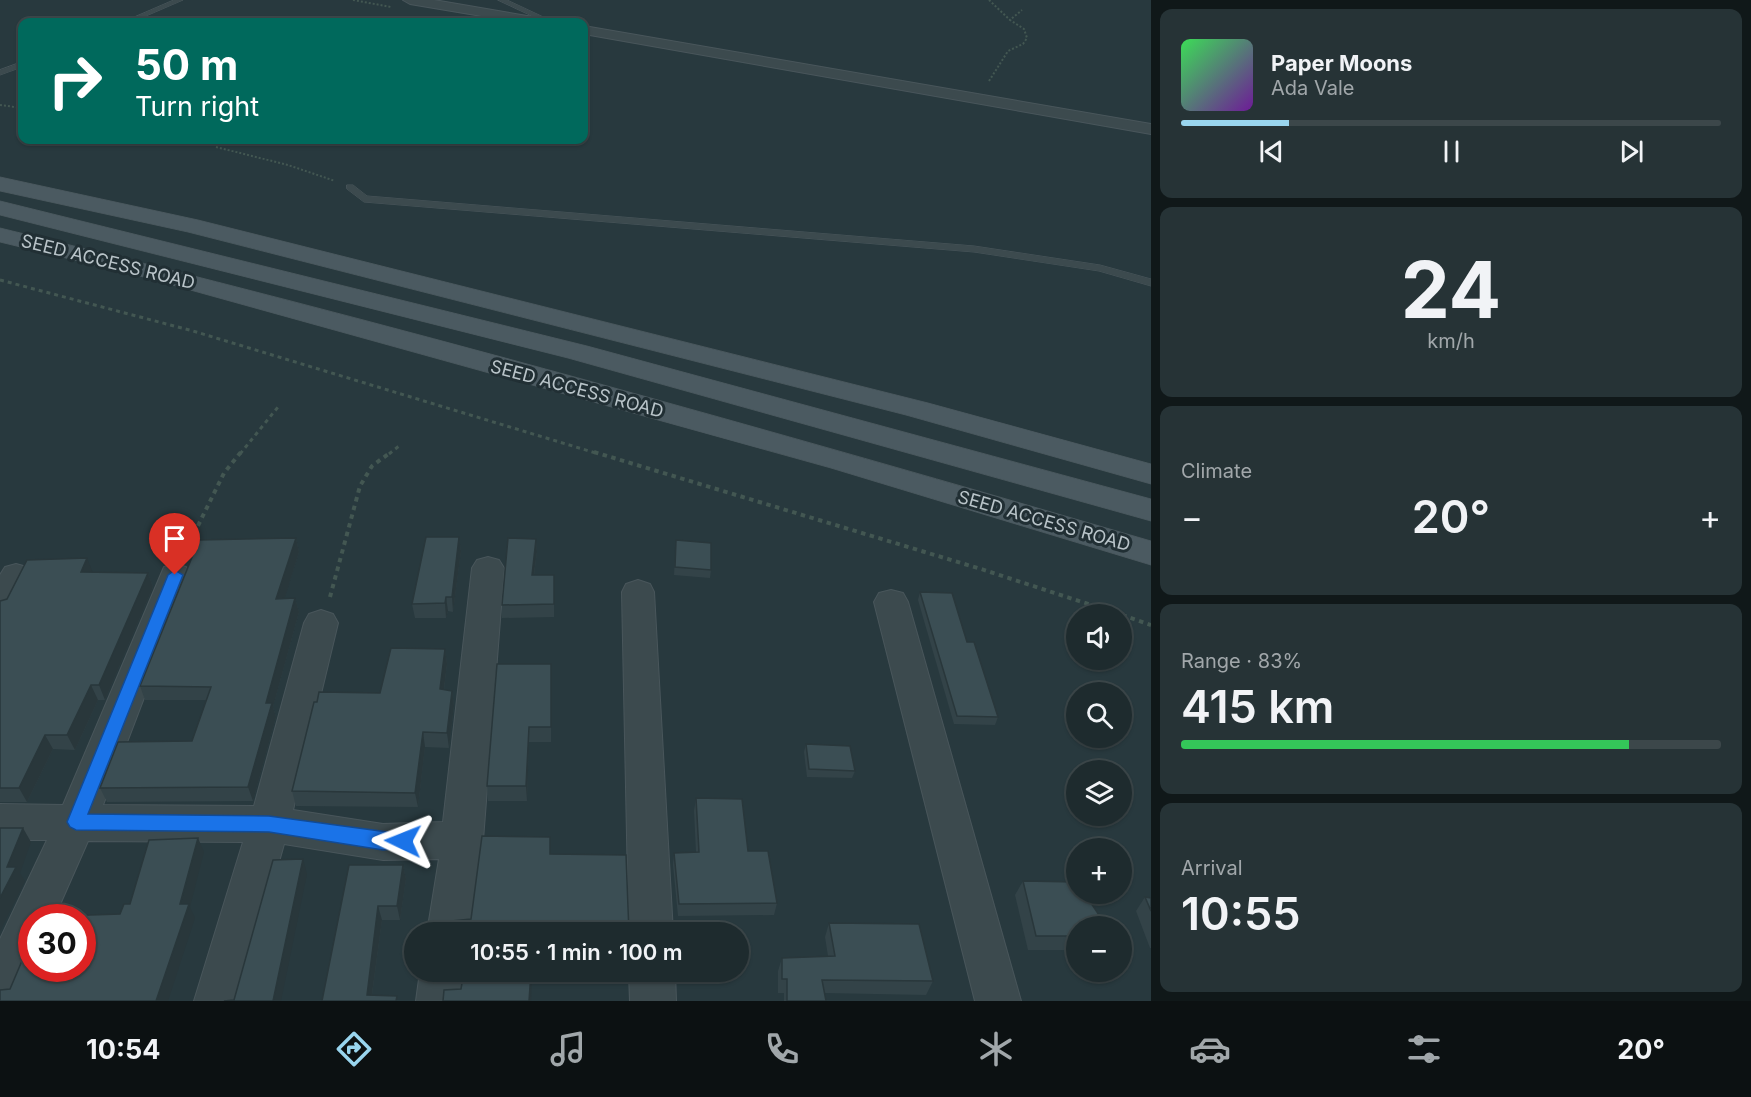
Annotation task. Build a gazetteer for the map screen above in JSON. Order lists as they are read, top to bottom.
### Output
{
  "streets": {
    "street": ["SEED ACCESS ROAD"]
  },
  "page": {
    "turn": ["50 m", "Turn right"],
    "song": ["Paper Moons", "Ada Vale"],
    "tile": [
      ["24", "km/h"],
      "Climate",
      ["Range · 83%", "415 km"],
      ["Arrival", "10:55"]
    ],
    "heat": ["−", "20°", "+"],
    "map_buttons": ["+", "−"],
    "limit": "30",
    "trip": "10:55 · 1 min · 100 m",
    "tabs": ["10:54", "20°"]
  }
}
